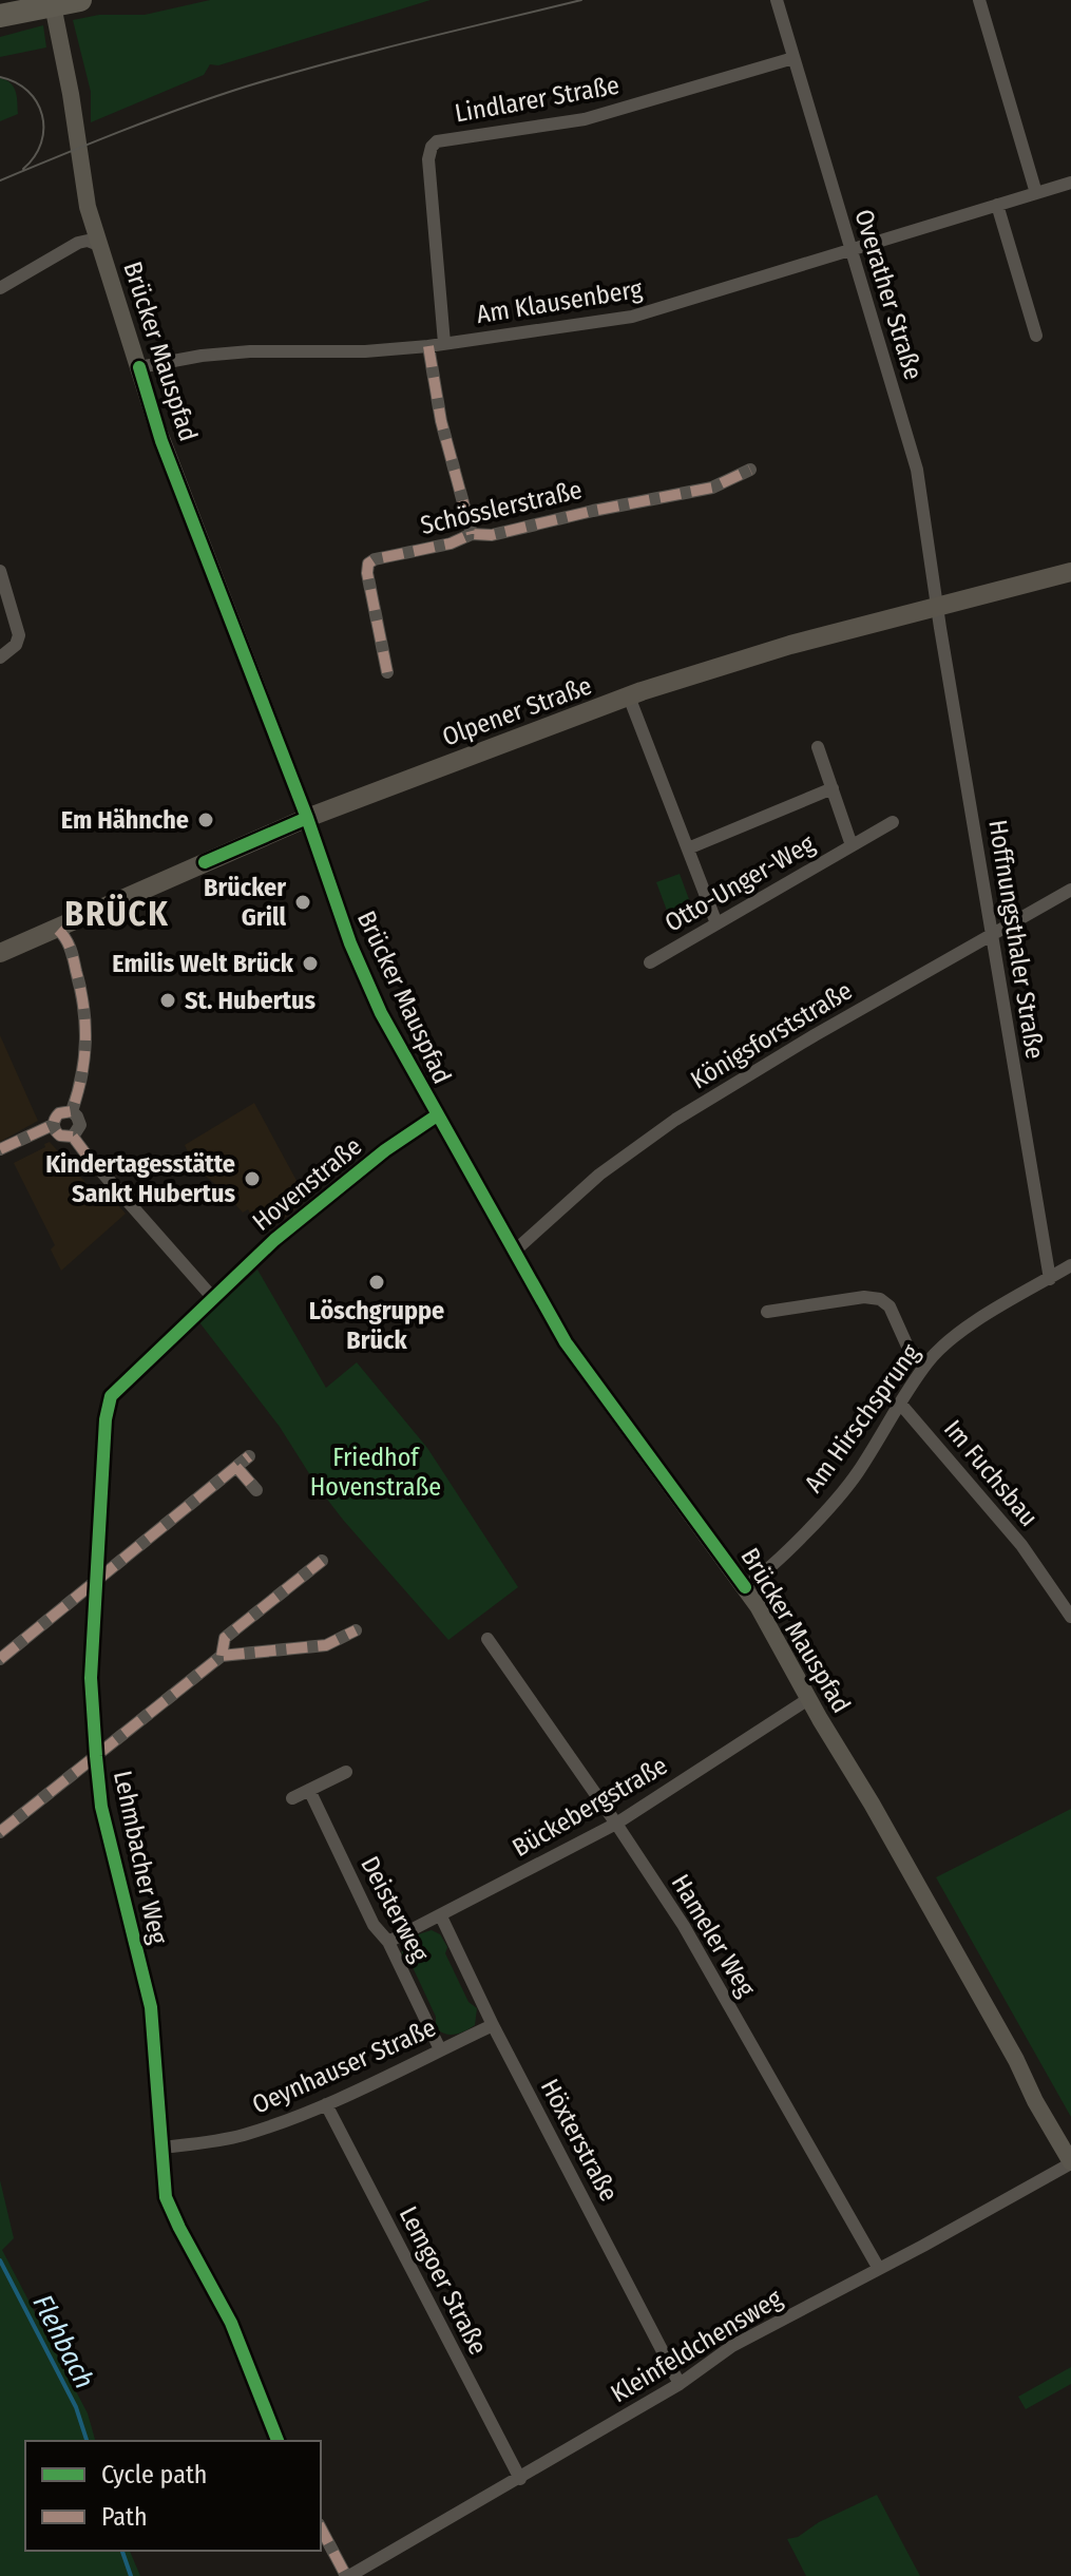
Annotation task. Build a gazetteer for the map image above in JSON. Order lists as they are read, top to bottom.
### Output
{
  "streets": {
    "main road": ["Brücker Mauspfad", "Olpener Straße"],
    "street": [
      "Lindlarer Straße",
      "Overather Straße",
      "Am Klausenberg",
      "Schösslerstraße",
      "Otto-Unger-Weg",
      "Hoffnungsthaler Straße",
      "Königsforststraße",
      "Hovenstraße",
      "Am Hirschsprung",
      "Im Fuchsbau",
      "Bückebergstraße",
      "Lehmbacher Weg",
      "Deisterweg",
      "Hameler Weg",
      "Oeynhauser Straße",
      "Höxterstraße",
      "Lemgoer Straße",
      "Kleinfeldchensweg"
    ]
  },
  "crossings": [
    ["Lindlarer Straße", "Overather Straße"],
    ["Lindlarer Straße", "Am Klausenberg"],
    ["Overather Straße", "Am Klausenberg"],
    ["Overather Straße", "Olpener Straße"],
    ["Overather Straße", "Hoffnungsthaler Straße"],
    ["Am Klausenberg", "Brücker Mauspfad"],
    ["Brücker Mauspfad", "Olpener Straße"],
    ["Brücker Mauspfad", "Königsforststraße"],
    ["Brücker Mauspfad", "Hovenstraße"],
    ["Brücker Mauspfad", "Am Hirschsprung"],
    ["Brücker Mauspfad", "Bückebergstraße"],
    ["Brücker Mauspfad", "Kleinfeldchensweg"],
    ["Olpener Straße", "Hoffnungsthaler Straße"],
    ["Hoffnungsthaler Straße", "Königsforststraße"],
    ["Hoffnungsthaler Straße", "Am Hirschsprung"],
    ["Hovenstraße", "Lehmbacher Weg"],
    ["Am Hirschsprung", "Im Fuchsbau"],
    ["Bückebergstraße", "Deisterweg"],
    ["Bückebergstraße", "Hameler Weg"],
    ["Bückebergstraße", "Höxterstraße"],
    ["Lehmbacher Weg", "Oeynhauser Straße"],
    ["Deisterweg", "Oeynhauser Straße"],
    ["Hameler Weg", "Kleinfeldchensweg"],
    ["Oeynhauser Straße", "Höxterstraße"],
    ["Oeynhauser Straße", "Lemgoer Straße"],
    ["Höxterstraße", "Kleinfeldchensweg"],
    ["Lemgoer Straße", "Kleinfeldchensweg"]
  ],
  "districts": ["BRÜCK"],
  "water": ["Flehbach"],
  "parks": ["Friedhof Hovenstraße"],
  "places": [
    "Em Hähnche",
    "Brücker Grill",
    "Emilis Welt Brück",
    "St. Hubertus",
    "Kindertagesstätte Sankt Hubertus",
    "Löschgruppe Brück"
  ],
  "legend": ["Cycle path", "Path"]
}
